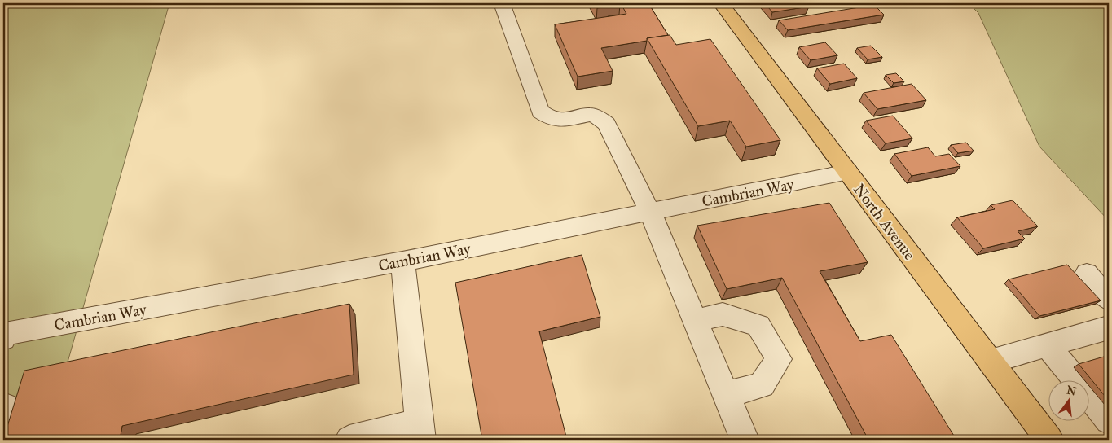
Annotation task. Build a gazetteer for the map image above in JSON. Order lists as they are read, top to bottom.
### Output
{
  "streets": {
    "main road": ["North Avenue"],
    "street": ["Cambrian Way"]
  },
  "crossings": [
    ["Cambrian Way", "North Avenue"]
  ],
  "north": "top"
}
